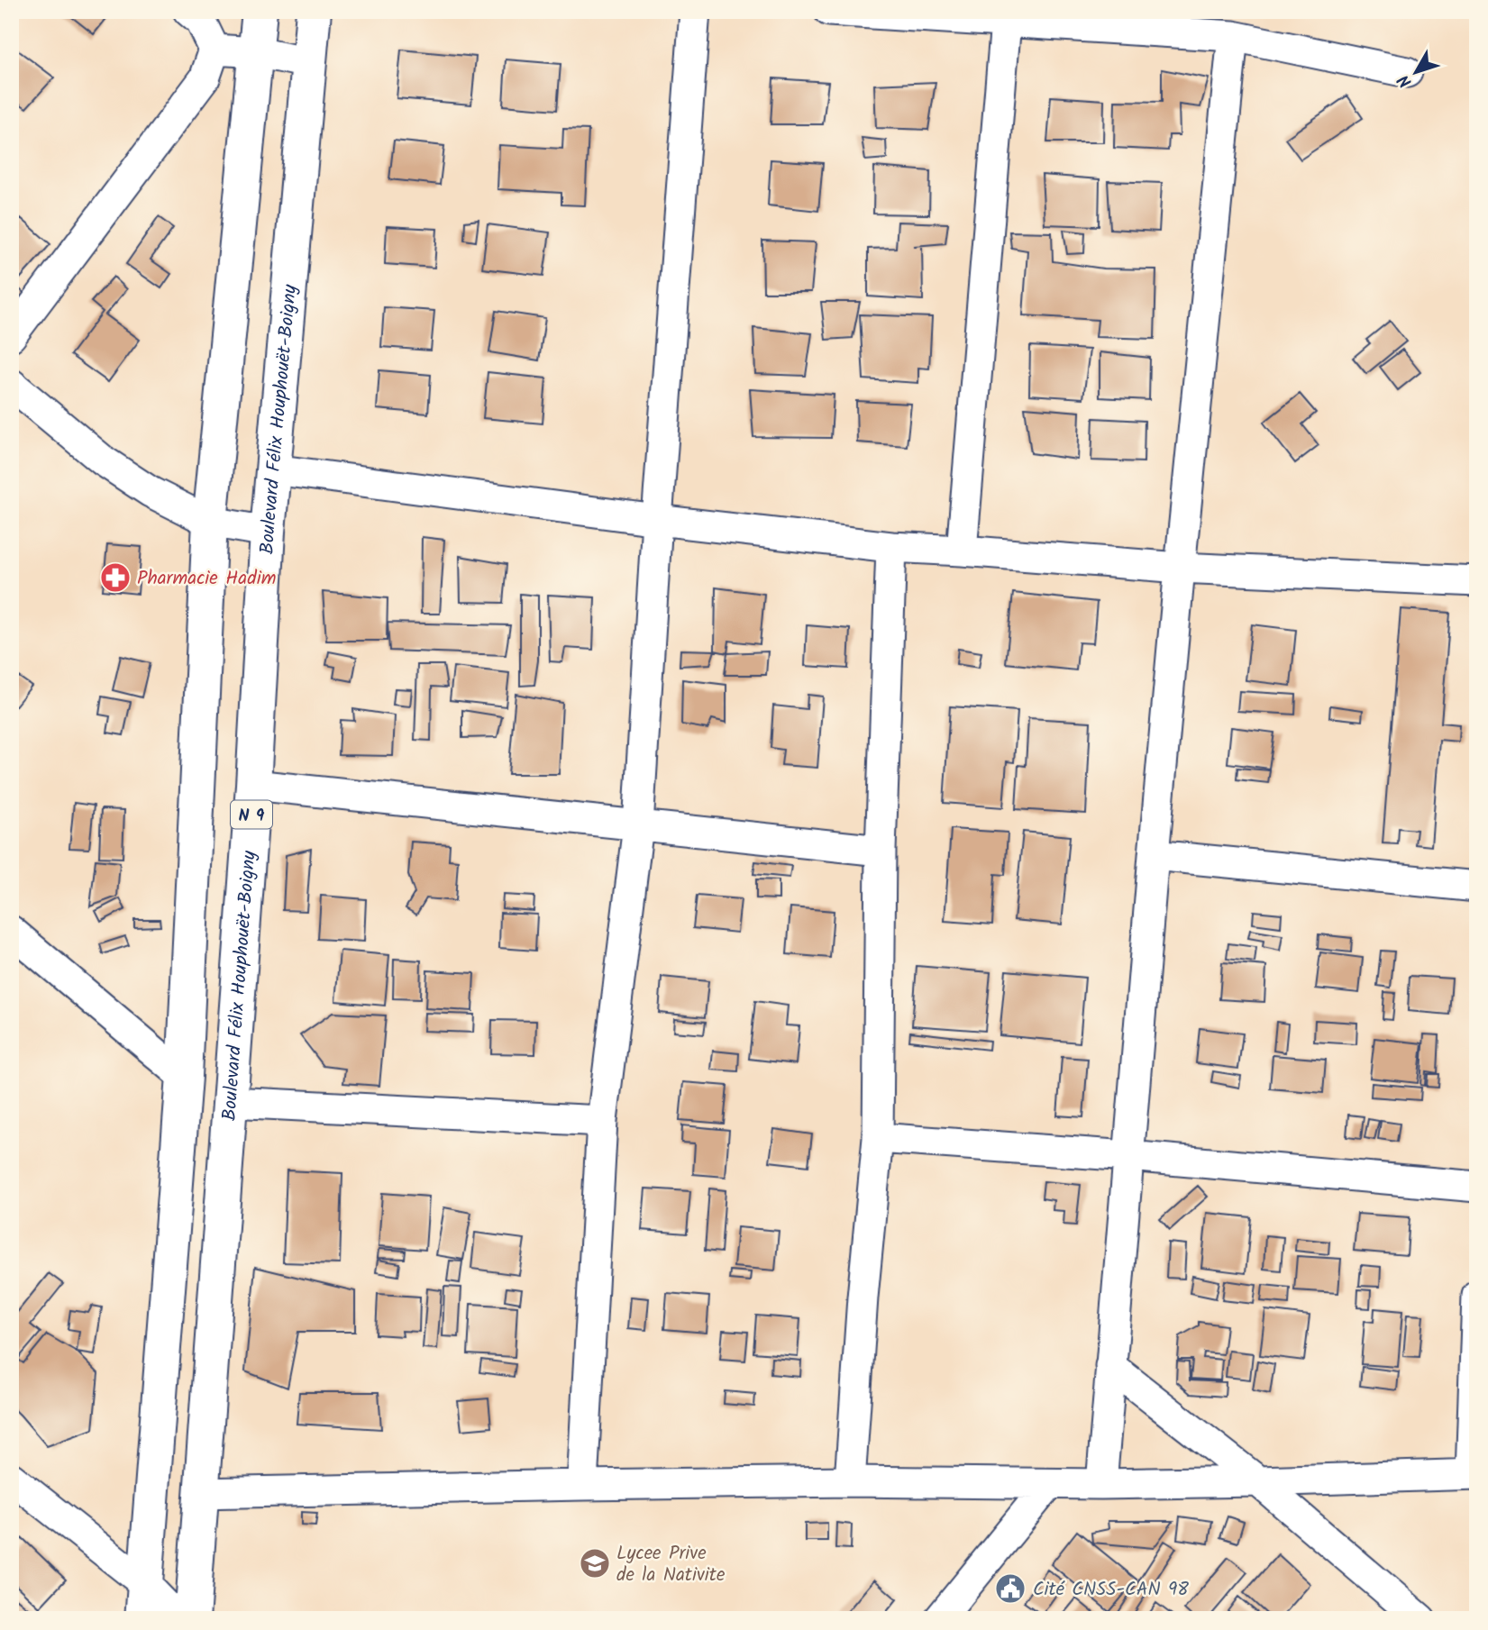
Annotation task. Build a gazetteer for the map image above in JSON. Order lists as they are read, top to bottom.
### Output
{
  "streets": {
    "main road": ["Boulevard Félix Houphouët-Boigny", "N 9"]
  },
  "places": {
    "pharmacy": ["Pharmacie Hadim"],
    "school or university": ["Lycee Prive de la Nativite"],
    "public building": ["Cité CNSS-CAN 98"]
  },
  "north": "bottom left"
}
